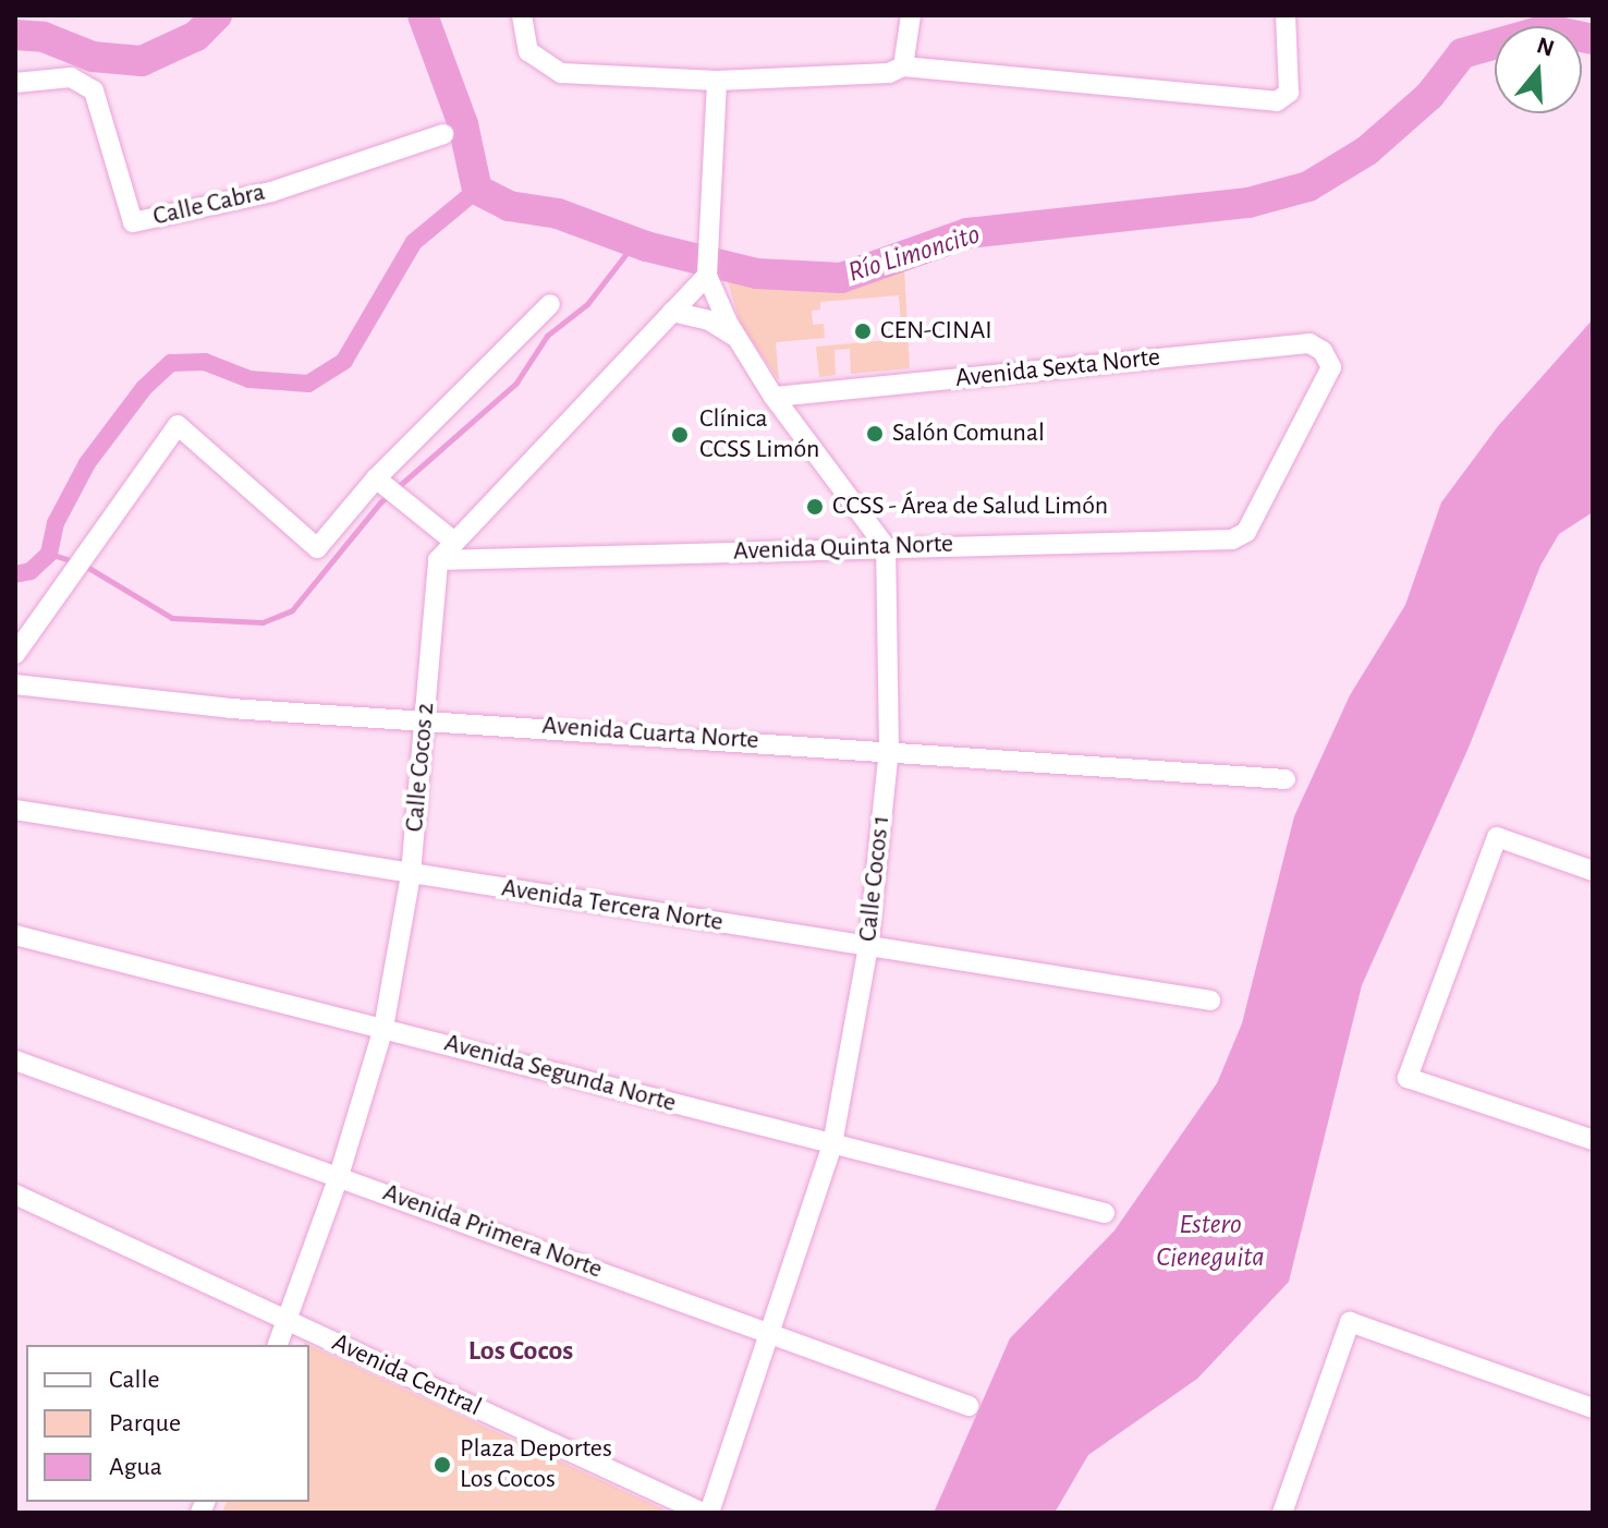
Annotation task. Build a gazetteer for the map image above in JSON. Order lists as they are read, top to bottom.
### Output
{
  "streets": {
    "street": [
      "Calle Cabra",
      "Avenida Sexta Norte",
      "Avenida Quinta Norte",
      "Avenida Cuarta Norte",
      "Calle Cocos 2",
      "Calle Cocos 1",
      "Avenida Tercera Norte",
      "Avenida Segunda Norte",
      "Avenida Primera Norte",
      "Avenida Central"
    ]
  },
  "crossings": [
    ["Avenida Sexta Norte", "Avenida Quinta Norte"],
    ["Avenida Quinta Norte", "Calle Cocos 2"],
    ["Avenida Quinta Norte", "Calle Cocos 1"],
    ["Avenida Cuarta Norte", "Calle Cocos 2"],
    ["Avenida Cuarta Norte", "Calle Cocos 1"],
    ["Calle Cocos 2", "Avenida Tercera Norte"],
    ["Calle Cocos 2", "Avenida Segunda Norte"],
    ["Calle Cocos 2", "Avenida Primera Norte"],
    ["Calle Cocos 2", "Avenida Central"],
    ["Calle Cocos 1", "Avenida Tercera Norte"],
    ["Calle Cocos 1", "Avenida Segunda Norte"],
    ["Calle Cocos 1", "Avenida Primera Norte"],
    ["Calle Cocos 1", "Avenida Central"]
  ],
  "districts": ["Los Cocos"],
  "water": ["Río Limoncito", "Estero Cieneguita"],
  "places": [
    "CEN-CINAI",
    "Salón Comunal",
    "Clínica CCSS Limón",
    "CCSS - Área de Salud Limón",
    "Plaza Deportes Los Cocos"
  ],
  "legend": ["Calle", "Parque", "Agua"],
  "north": "top"
}
